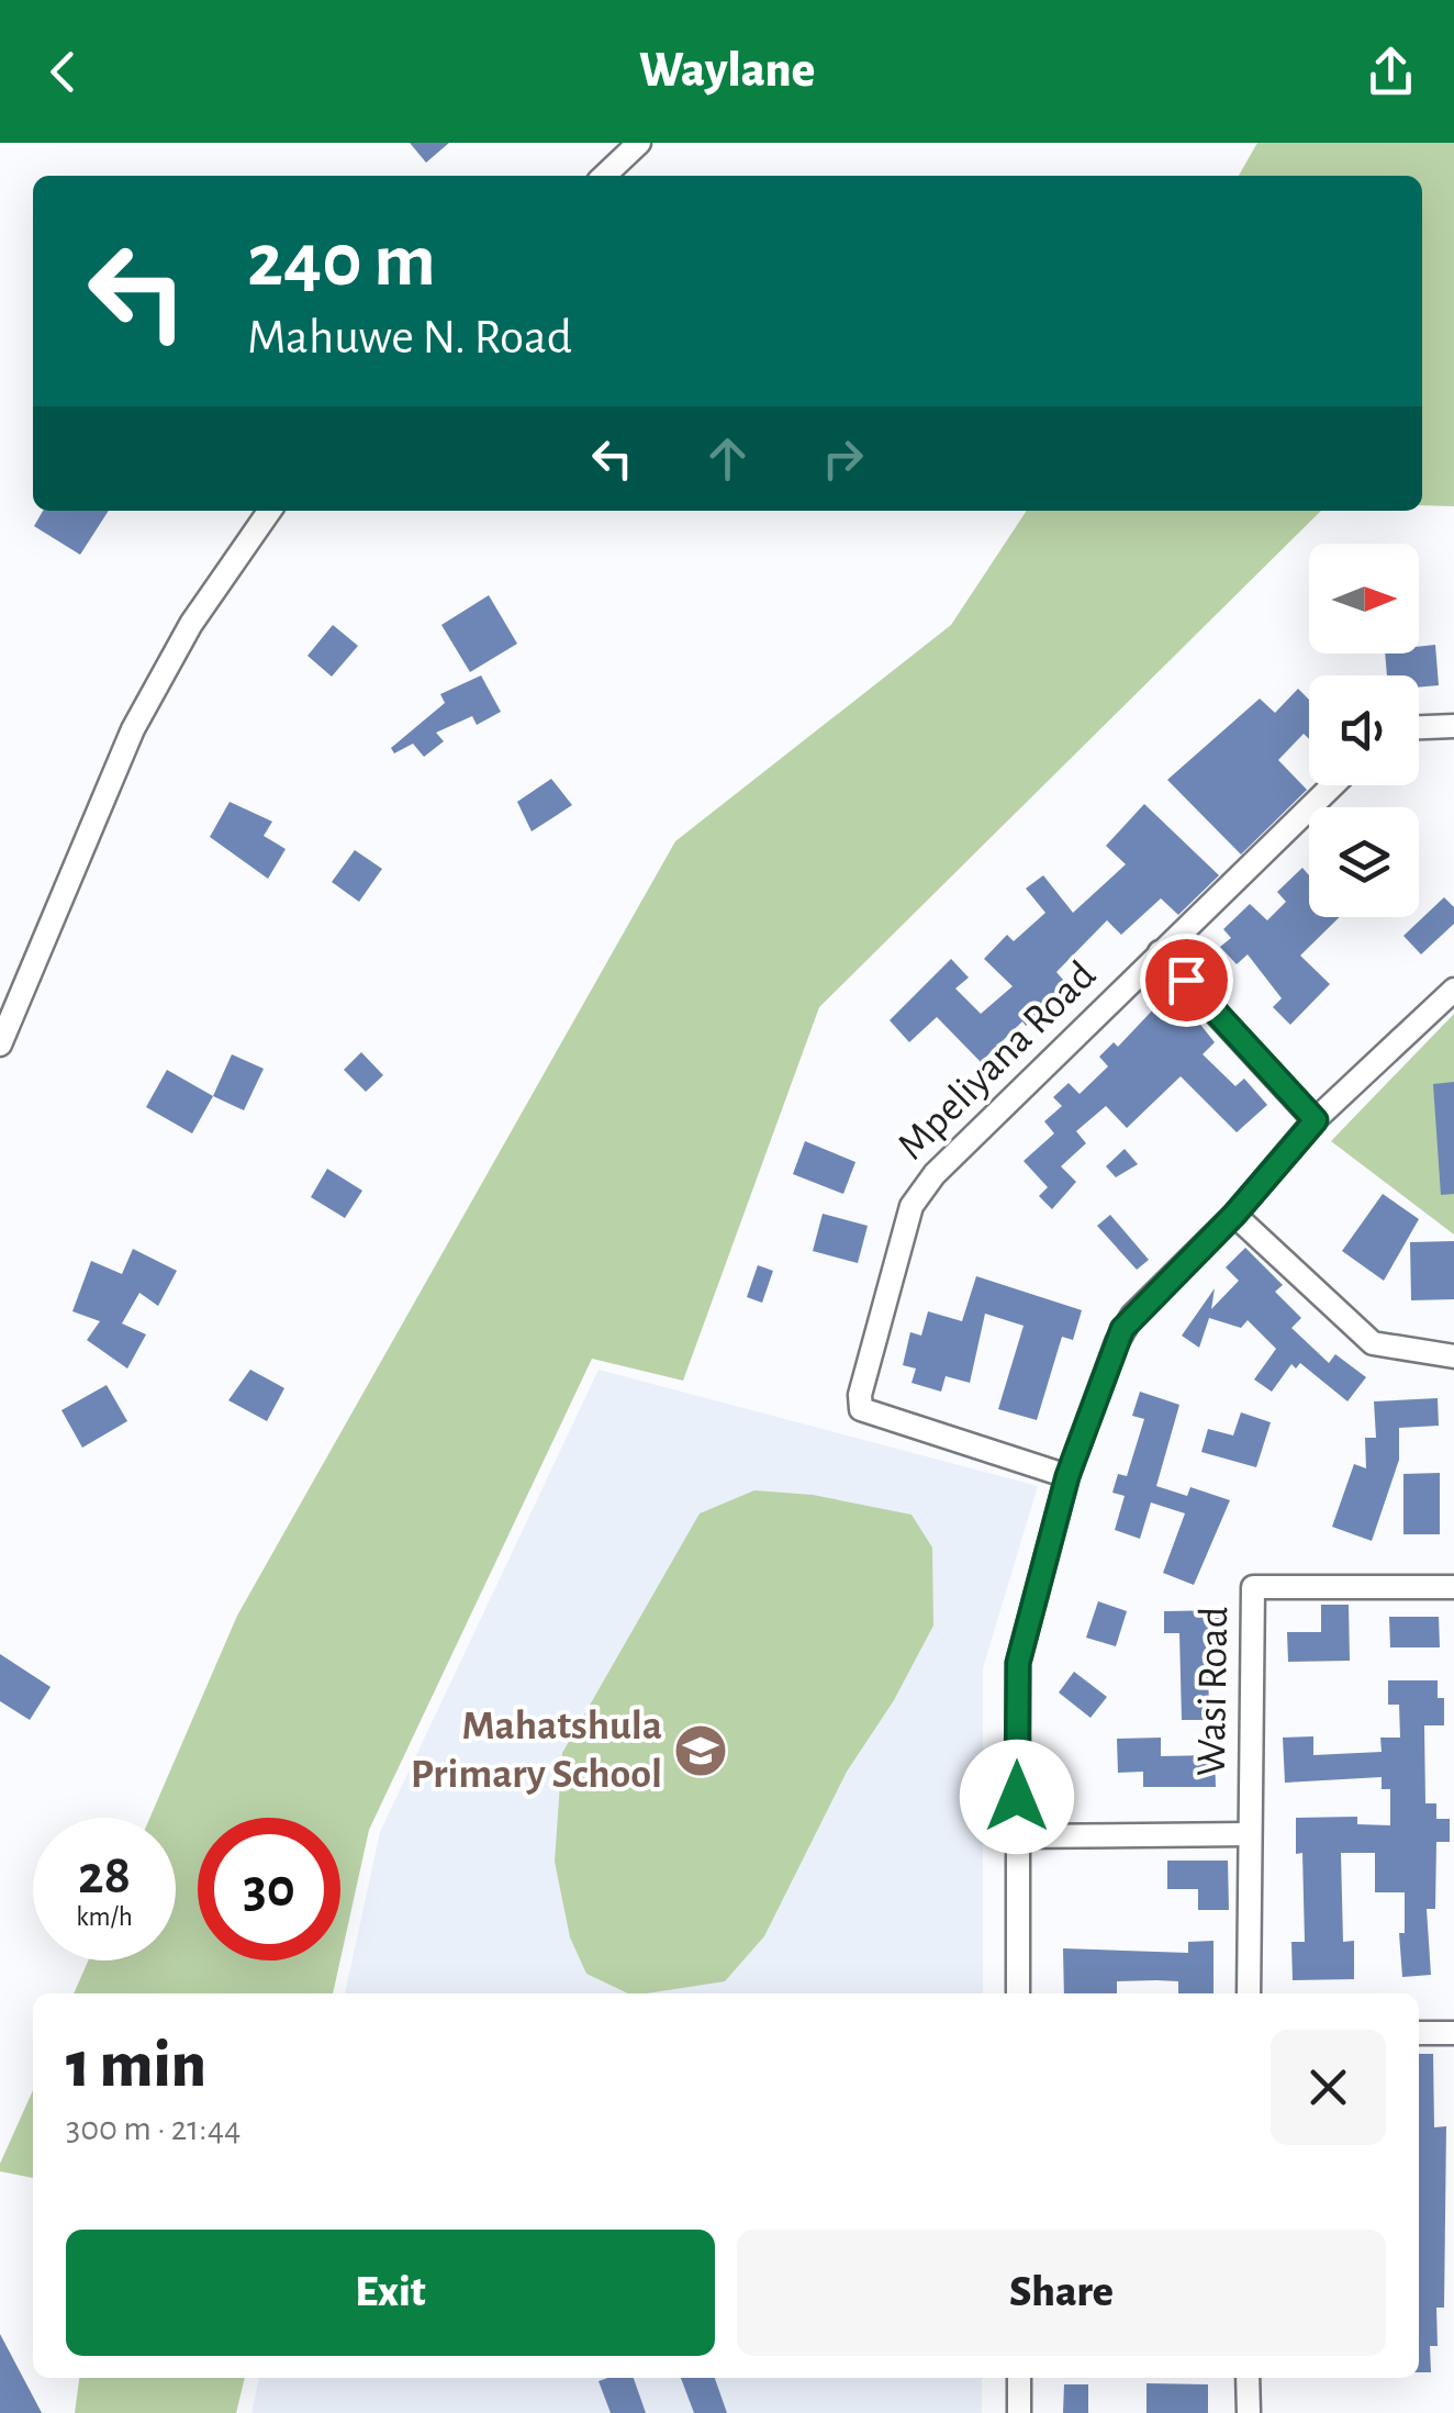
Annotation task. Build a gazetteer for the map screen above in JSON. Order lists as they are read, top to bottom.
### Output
{
  "streets": {
    "street": ["Mpeliyana Road", "Wasi Road"]
  },
  "places": {
    "school or university": ["Mahatshula Primary School"]
  },
  "north": "right",
  "page": {
    "header": "Waylane",
    "turn": ["240 m", "Mahuwe N. Road"],
    "speed": "28 km/h",
    "limit": "30",
    "heading": ["1 min", "300 m · 21:44"],
    "buttons": ["Exit", "Share"]
  }
}
